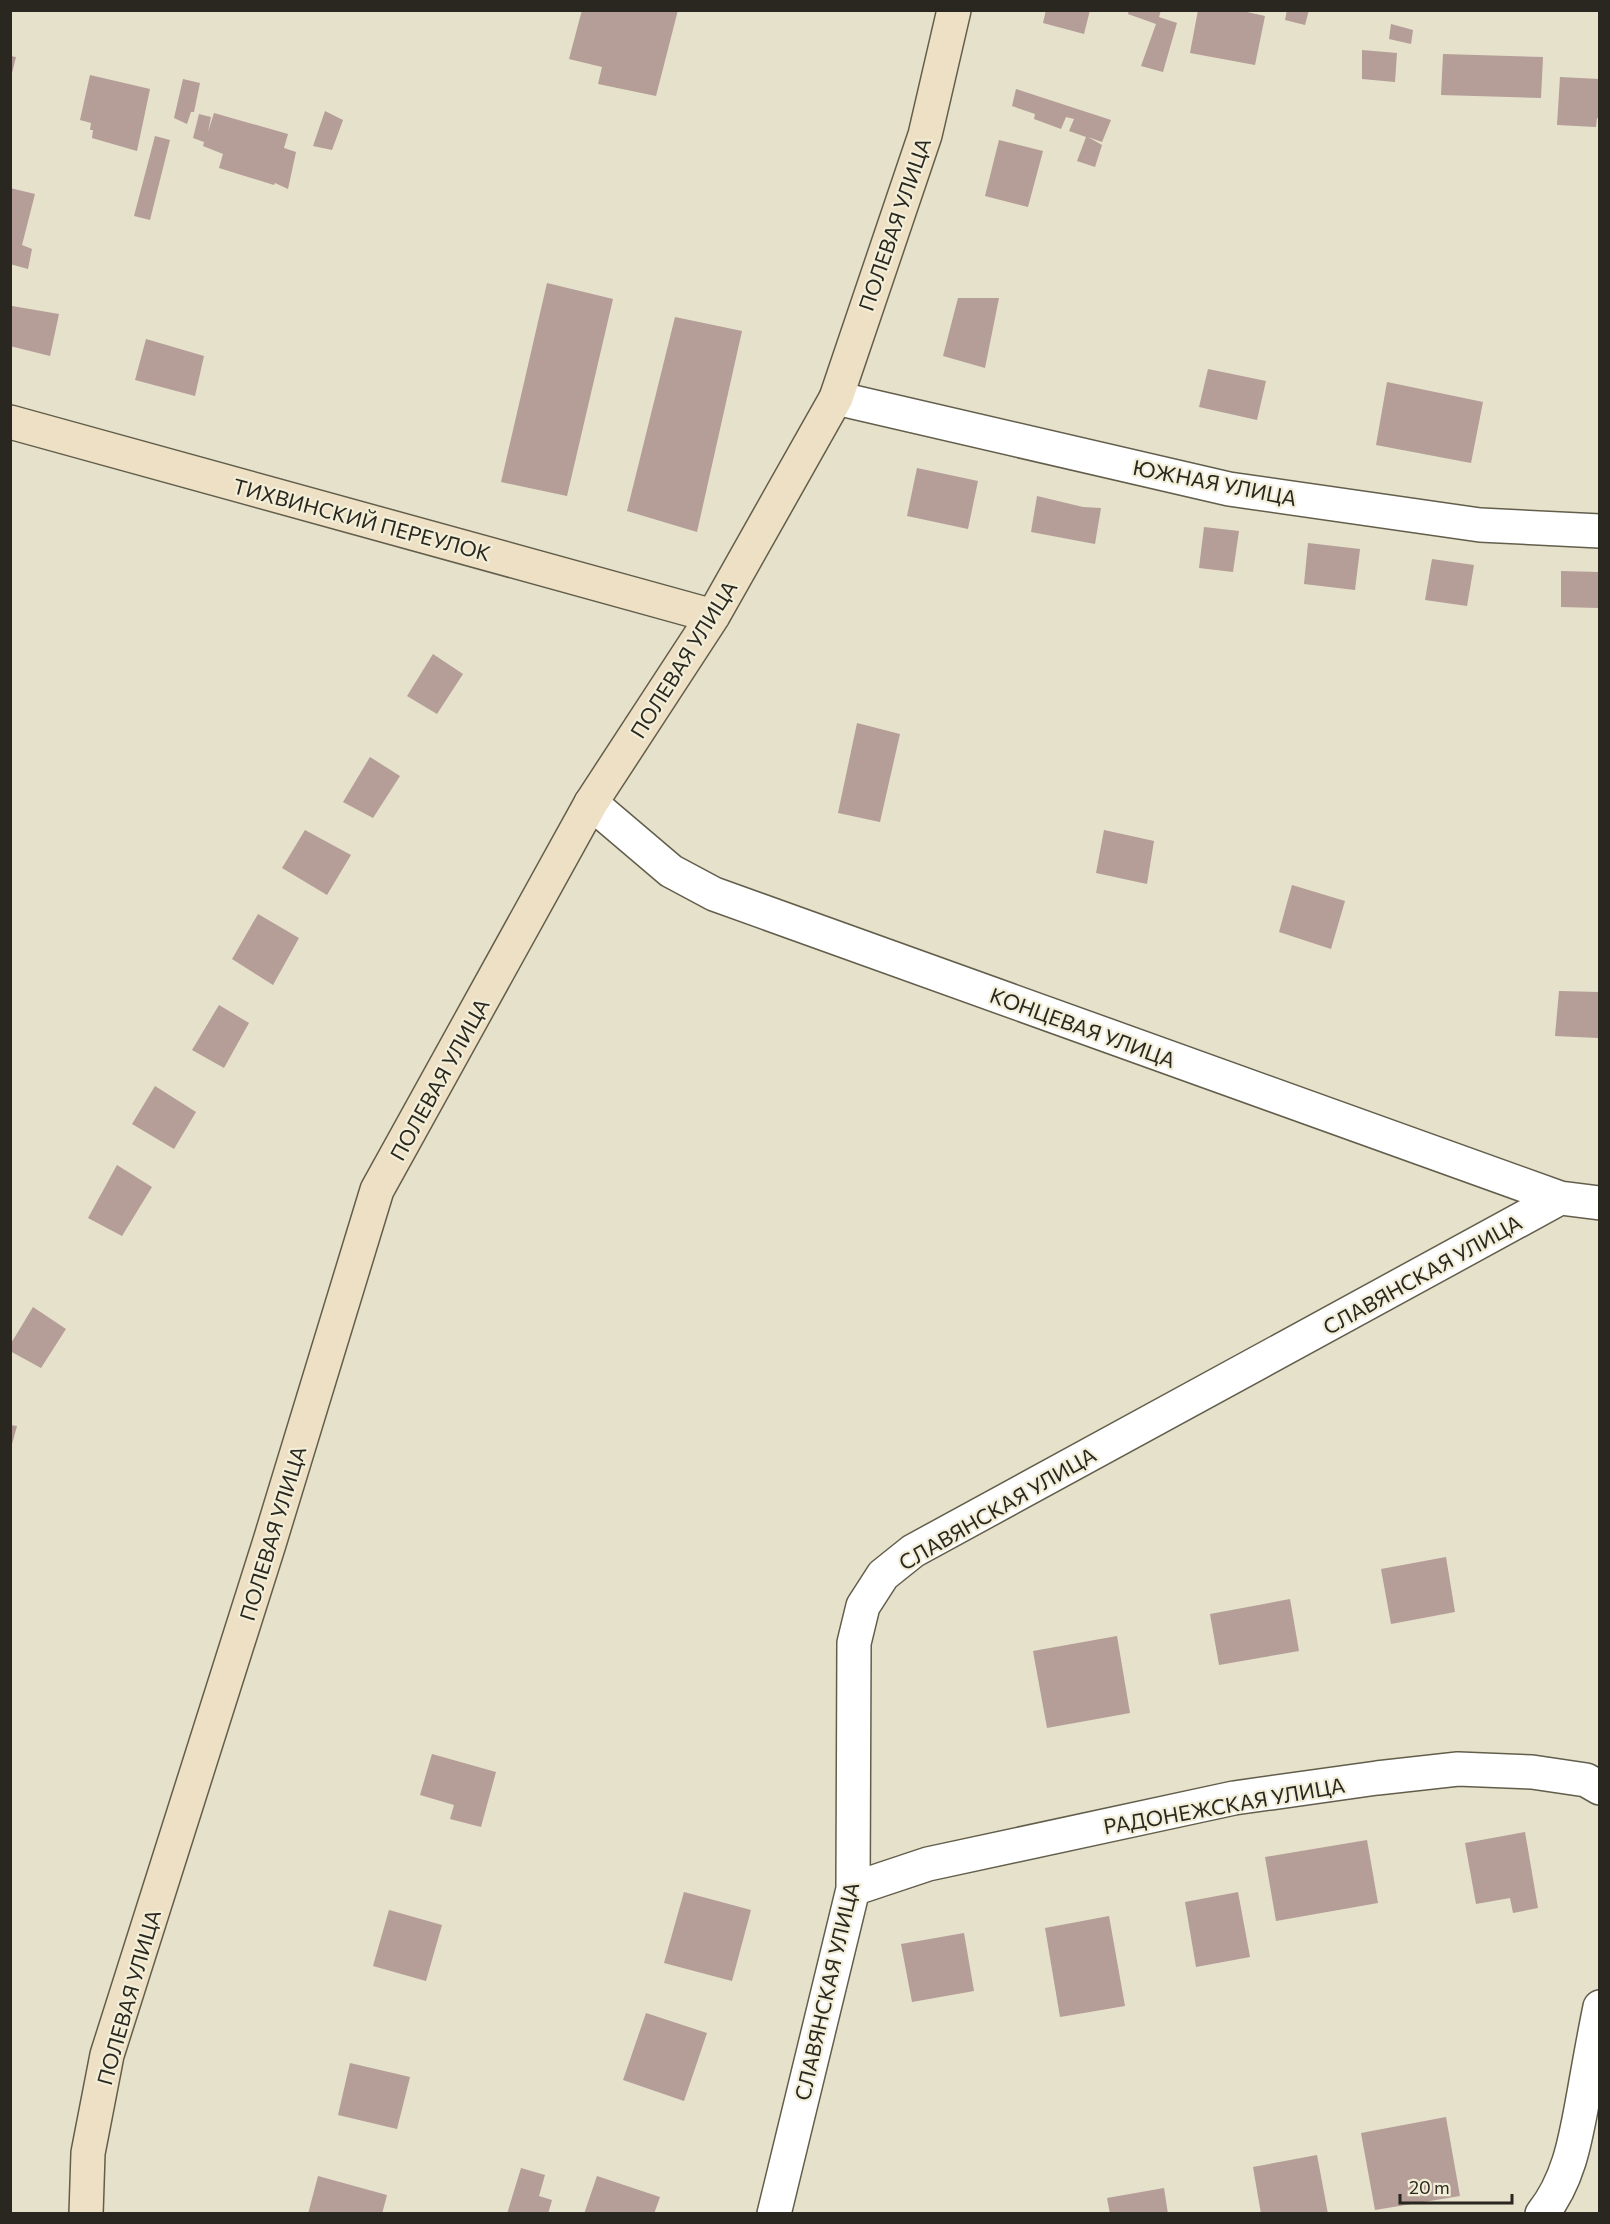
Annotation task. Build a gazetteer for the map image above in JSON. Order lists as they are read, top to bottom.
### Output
{
  "streets": {
    "street": [
      "ПОЛЕВАЯ УЛИЦА",
      "ЮЖНАЯ УЛИЦА",
      "ТИХВИНСКИЙ ПЕРЕУЛОК",
      "КОНЦЕВАЯ УЛИЦА",
      "СЛАВЯНСКАЯ УЛИЦА",
      "РАДОНЕЖСКАЯ УЛИЦА"
    ]
  },
  "crossings": [
    ["ПОЛЕВАЯ УЛИЦА", "ЮЖНАЯ УЛИЦА"],
    ["ПОЛЕВАЯ УЛИЦА", "ТИХВИНСКИЙ ПЕРЕУЛОК"],
    ["ПОЛЕВАЯ УЛИЦА", "КОНЦЕВАЯ УЛИЦА"],
    ["КОНЦЕВАЯ УЛИЦА", "СЛАВЯНСКАЯ УЛИЦА"],
    ["СЛАВЯНСКАЯ УЛИЦА", "РАДОНЕЖСКАЯ УЛИЦА"]
  ],
  "scale_bar": "20 m"
}
